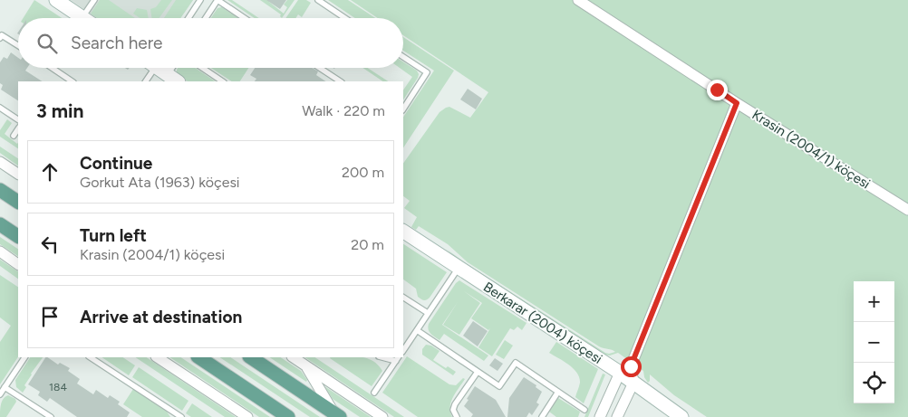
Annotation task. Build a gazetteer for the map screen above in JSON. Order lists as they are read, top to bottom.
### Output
{
  "streets": {
    "street": ["Krasin (2004/1) köçesi", "Berkarar (2004) köçesi"]
  },
  "house_numbers": ["184"],
  "page": {
    "search": "Search here",
    "heading": ["3 min", "Walk · 220 m"],
    "list": [
      ["Continue", "Gorkut Ata (1963) köçesi", "200 m"],
      ["Turn left", "Krasin (2004/1) köçesi", "20 m"],
      "Arrive at destination"
    ],
    "map_buttons": ["+", "−"]
  }
}
